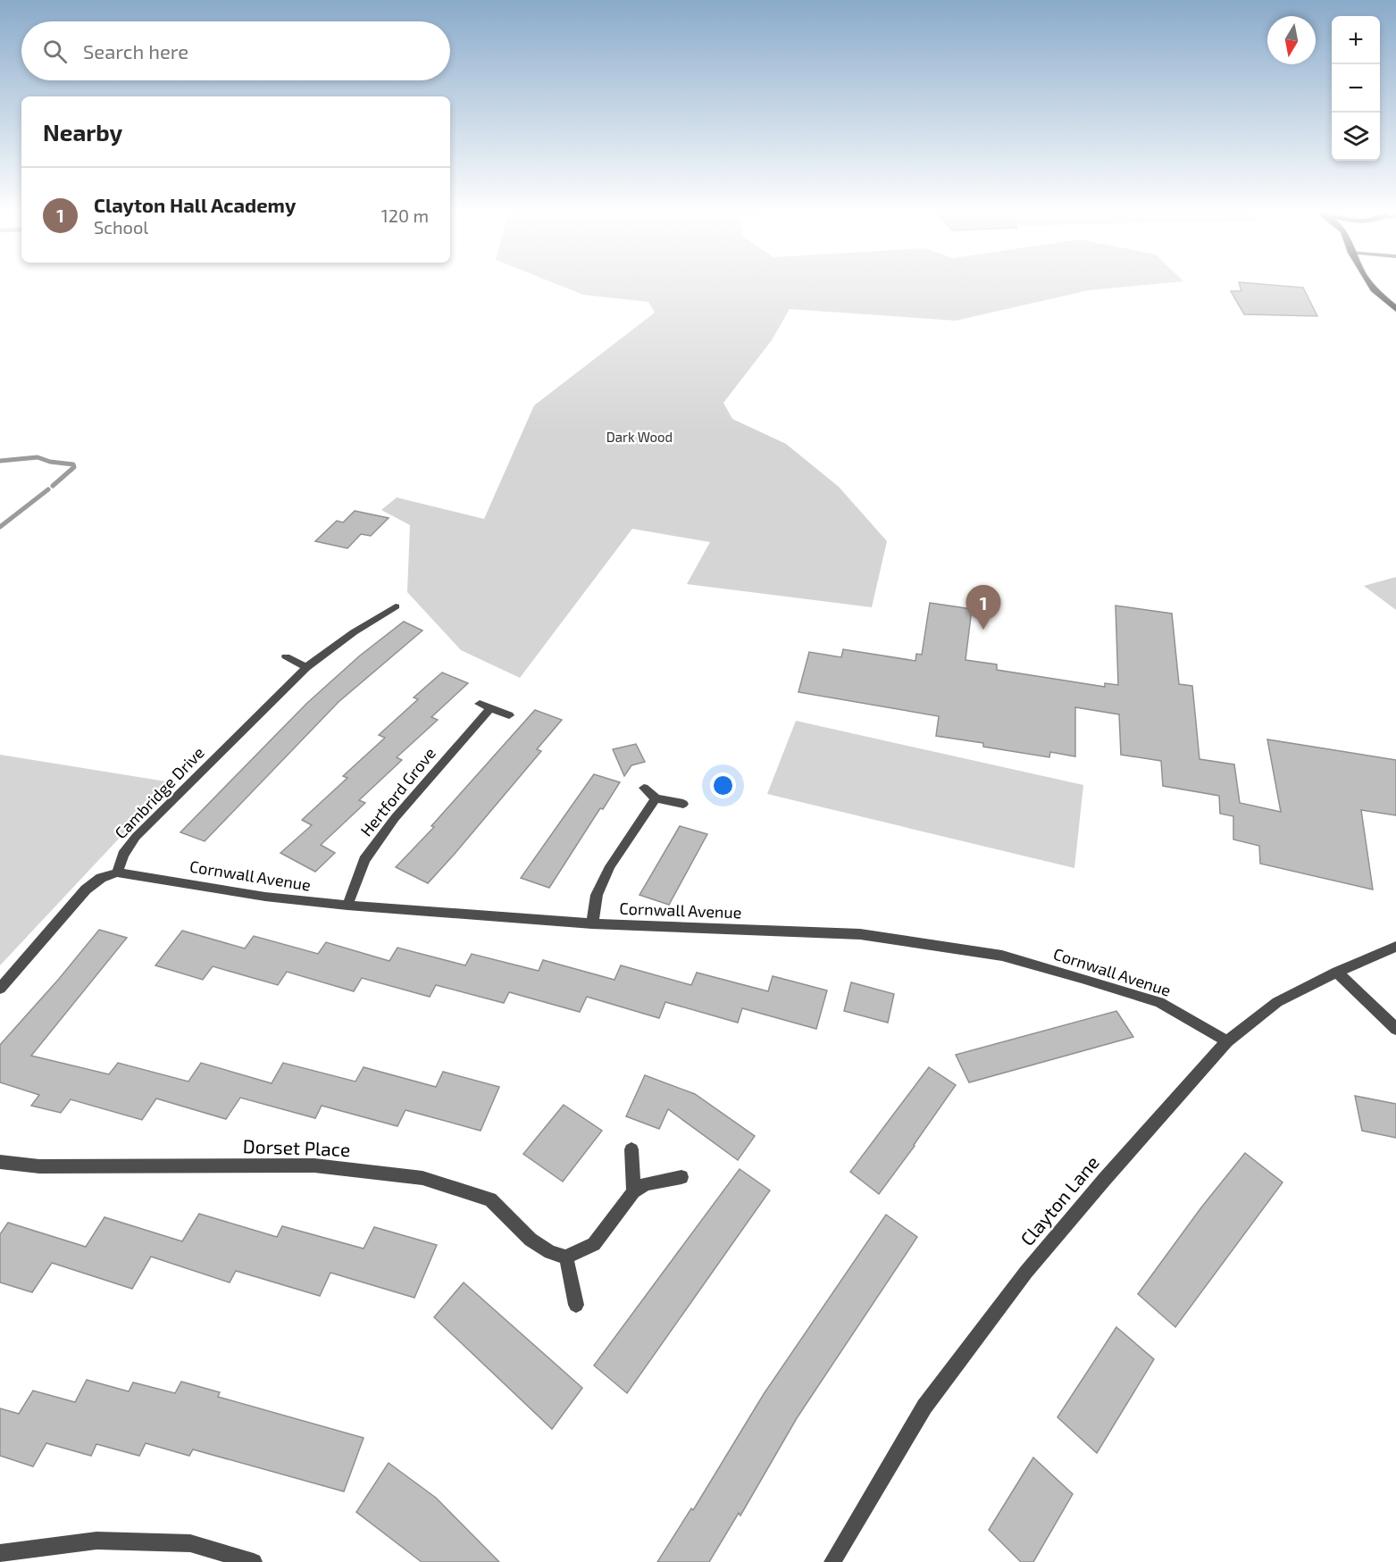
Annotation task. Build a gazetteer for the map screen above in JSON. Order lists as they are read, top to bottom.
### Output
{
  "streets": {
    "street": [
      "Hertford Grove",
      "Cambridge Drive",
      "Cornwall Avenue",
      "Dorset Place",
      "Clayton Lane"
    ]
  },
  "crossings": [
    ["Hertford Grove", "Cornwall Avenue"],
    ["Cambridge Drive", "Cornwall Avenue"],
    ["Cornwall Avenue", "Clayton Lane"]
  ],
  "parks": ["Dark Wood"],
  "north": "bottom",
  "page": {
    "map_buttons": ["+", "−"],
    "search": "Search here",
    "heading": "Nearby",
    "list": [
      {
        "mark": "1",
        "name": "Clayton Hall Academy",
        "note": "School",
        "value": "120 m"
      }
    ],
    "pins": "1"
  }
}
